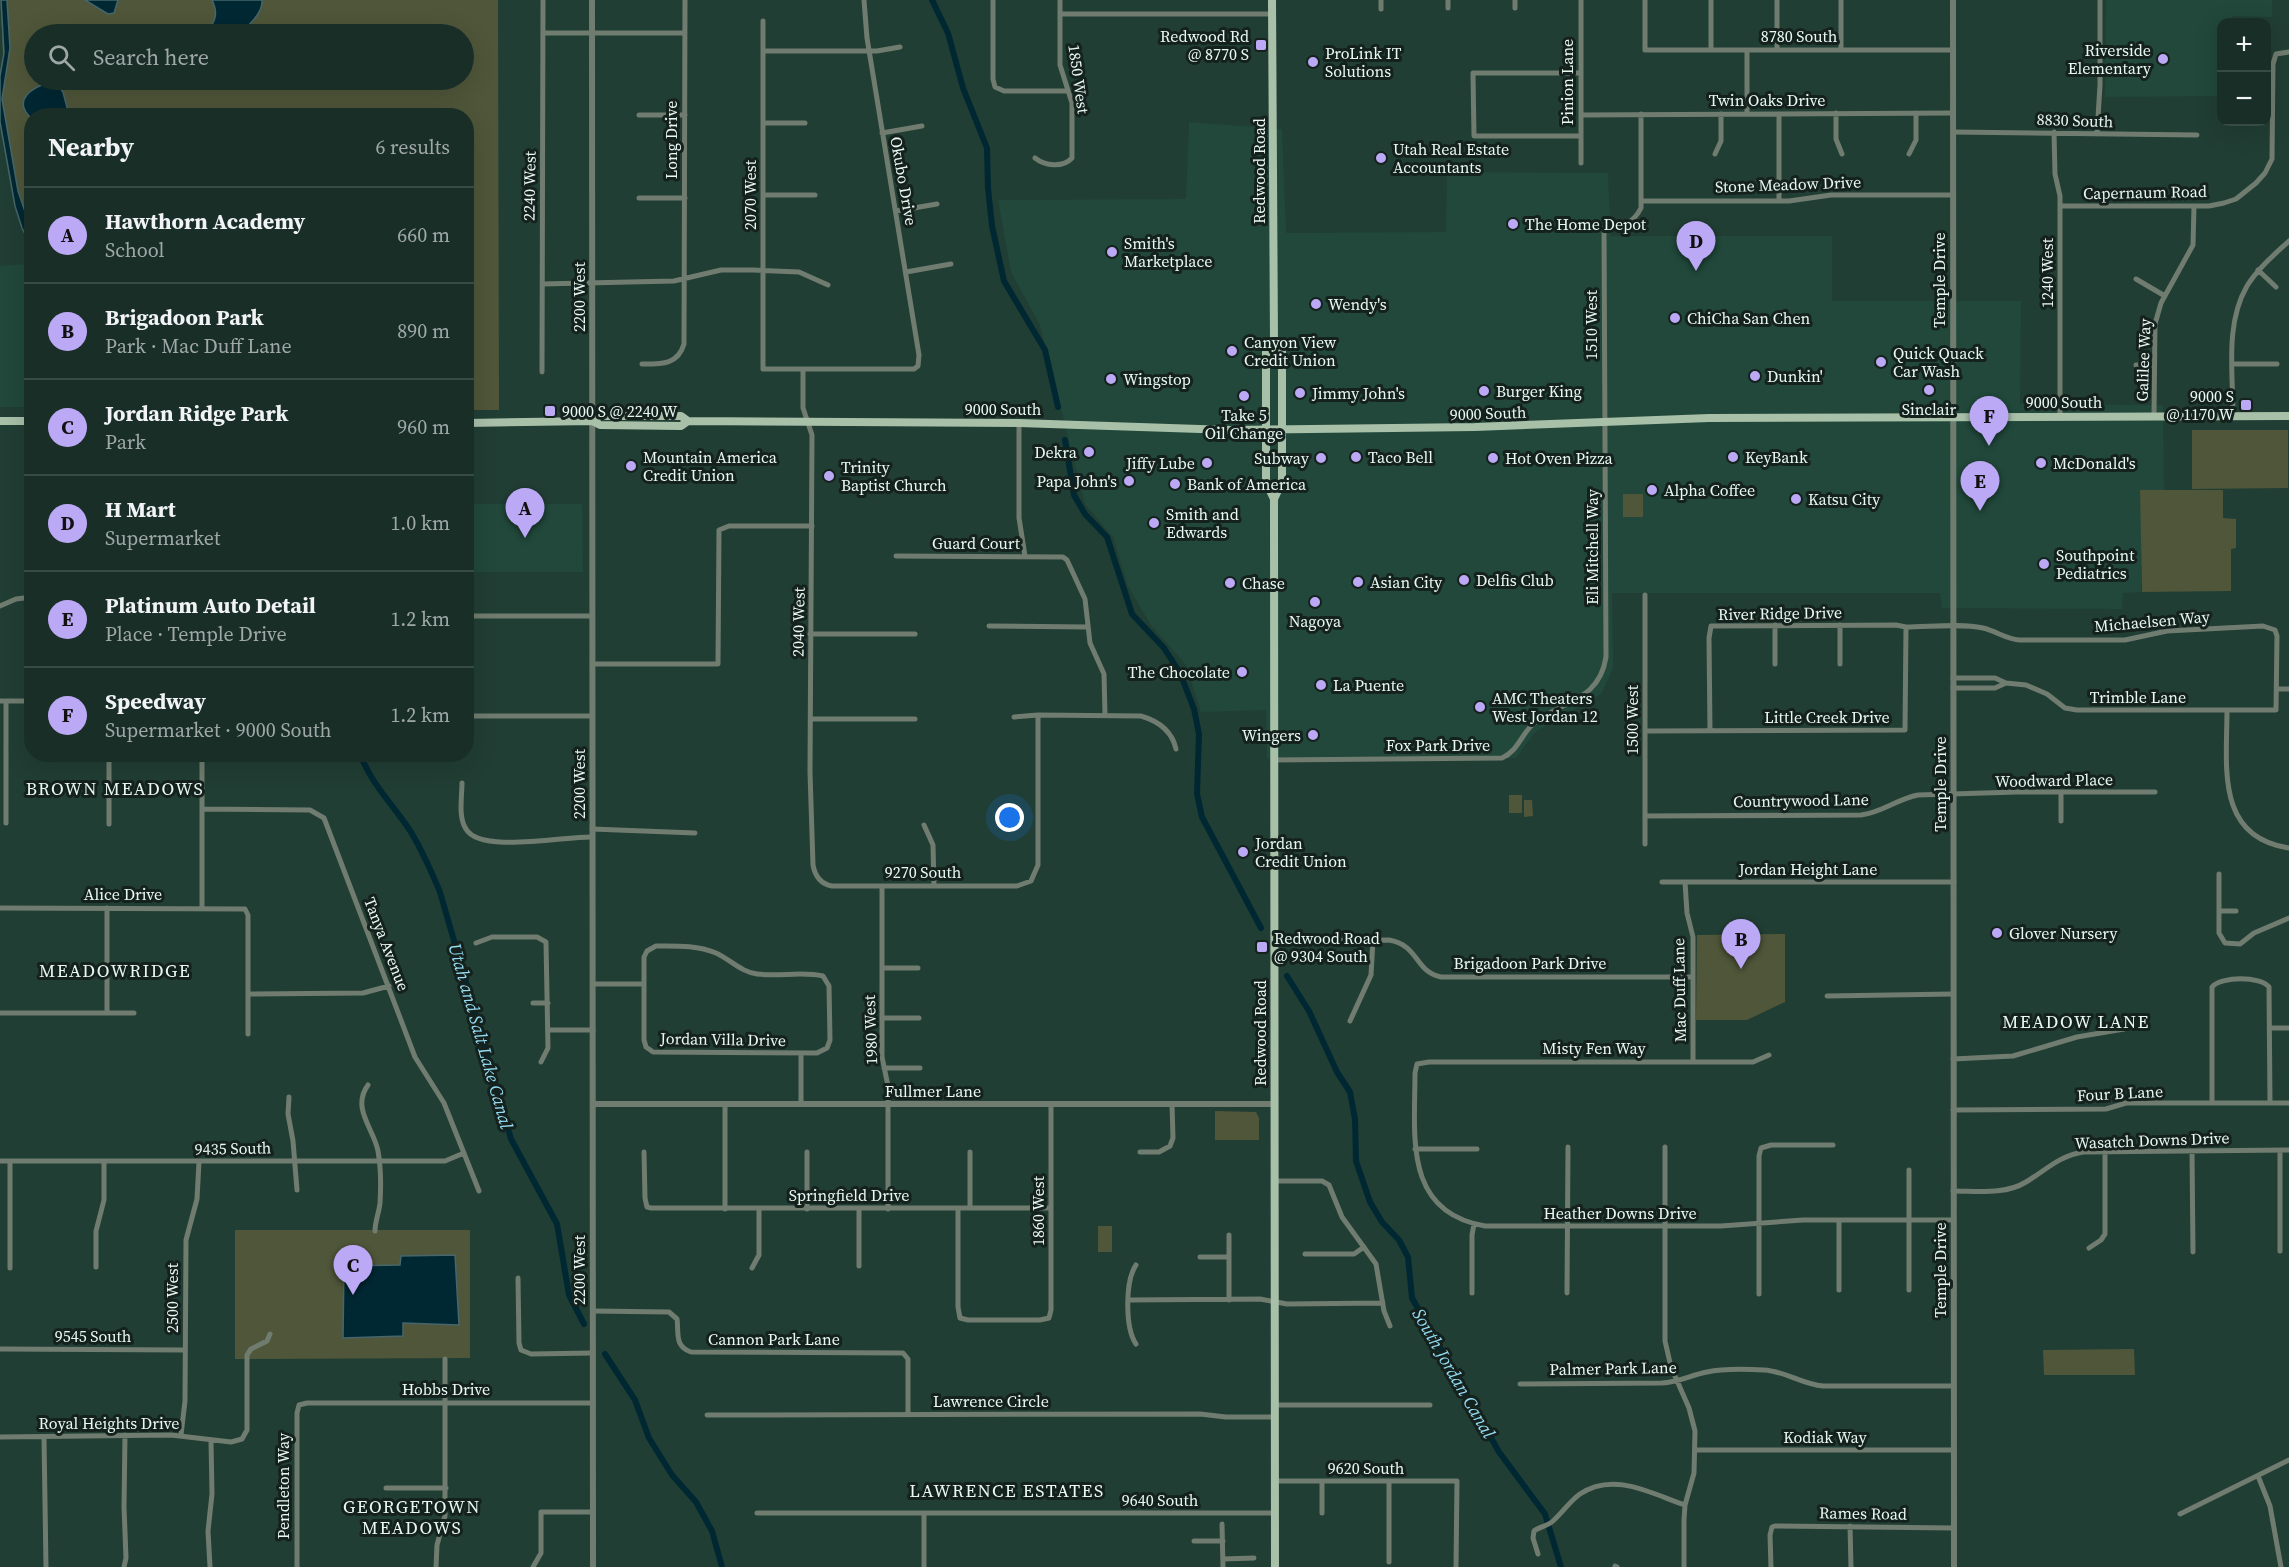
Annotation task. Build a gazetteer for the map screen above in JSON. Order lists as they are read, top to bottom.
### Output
{
  "streets": {
    "main road": ["Redwood Road", "9000 South"],
    "street": [
      "8780 South",
      "1850 West",
      "Pinion Lane",
      "Twin Oaks Drive",
      "8830 South",
      "Long Drive",
      "Okubo Drive",
      "Stone Meadow Drive",
      "2240 West",
      "Capernaum Road",
      "2070 West",
      "1240 West",
      "Temple Drive",
      "2200 West",
      "1510 West",
      "Galilee Way",
      "Guard Court",
      "Eli Mitchell Way",
      "River Ridge Drive",
      "Michaelsen Way",
      "2040 West",
      "Trimble Lane",
      "Little Creek Drive",
      "1500 West",
      "Fox Park Drive",
      "Woodward Place",
      "Countrywood Lane",
      "Jordan Height Lane",
      "9270 South",
      "Alice Drive",
      "Tanya Avenue",
      "Brigadoon Park Drive",
      "Mac Duff Lane",
      "1980 West",
      "Jordan Villa Drive",
      "Misty Fen Way",
      "Fullmer Lane",
      "Four B Lane",
      "Wasatch Downs Drive",
      "9435 South",
      "Springfield Drive",
      "1860 West",
      "Heather Downs Drive",
      "2500 West",
      "9545 South",
      "Cannon Park Lane",
      "Palmer Park Lane",
      "Hobbs Drive",
      "Lawrence Circle",
      "Royal Heights Drive",
      "Kodiak Way",
      "9620 South",
      "Pendleton Way",
      "9640 South",
      "Rames Road"
    ]
  },
  "crossings": [
    ["8780 South", "Temple Drive"],
    ["Pinion Lane", "Twin Oaks Drive"],
    ["Twin Oaks Drive", "Temple Drive"],
    ["8830 South", "1240 West"],
    ["8830 South", "Temple Drive"],
    ["Redwood Road", "9000 South"],
    ["Redwood Road", "Fox Park Drive"],
    ["Redwood Road", "Brigadoon Park Drive"],
    ["Redwood Road", "Fullmer Lane"],
    ["Redwood Road", "Lawrence Circle"],
    ["Redwood Road", "9620 South"],
    ["Redwood Road", "9640 South"],
    ["Okubo Drive", "2070 West"],
    ["Okubo Drive", "2040 West"],
    ["Stone Meadow Drive", "Temple Drive"],
    ["Stone Meadow Drive", "1510 West"],
    ["Capernaum Road", "1240 West"],
    ["Capernaum Road", "Galilee Way"],
    ["2070 West", "2040 West"],
    ["1240 West", "9000 South"],
    ["Temple Drive", "9000 South"],
    ["Temple Drive", "River Ridge Drive"],
    ["Temple Drive", "Michaelsen Way"],
    ["Temple Drive", "Trimble Lane"],
    ["Temple Drive", "Woodward Place"],
    ["Temple Drive", "Countrywood Lane"],
    ["Temple Drive", "Jordan Height Lane"],
    ["Temple Drive", "Four B Lane"],
    ["Temple Drive", "Wasatch Downs Drive"],
    ["Temple Drive", "Heather Downs Drive"],
    ["Temple Drive", "Palmer Park Lane"],
    ["Temple Drive", "Kodiak Way"],
    ["Temple Drive", "Rames Road"],
    ["2200 West", "9000 South"],
    ["2200 West", "Fullmer Lane"],
    ["2200 West", "Cannon Park Lane"],
    ["2200 West", "Hobbs Drive"],
    ["1510 West", "9000 South"],
    ["1510 West", "Eli Mitchell Way"],
    ["Galilee Way", "9000 South"],
    ["9000 South", "Eli Mitchell Way"],
    ["9000 South", "2040 West"],
    ["Eli Mitchell Way", "Fox Park Drive"],
    ["River Ridge Drive", "Michaelsen Way"],
    ["River Ridge Drive", "Little Creek Drive"],
    ["Michaelsen Way", "Trimble Lane"],
    ["2040 West", "9270 South"],
    ["Little Creek Drive", "1500 West"],
    ["1500 West", "Countrywood Lane"],
    ["Woodward Place", "Countrywood Lane"],
    ["Jordan Height Lane", "Mac Duff Lane"],
    ["9270 South", "1980 West"],
    ["Tanya Avenue", "9435 South"],
    ["Brigadoon Park Drive", "Mac Duff Lane"],
    ["Mac Duff Lane", "Misty Fen Way"],
    ["1980 West", "Fullmer Lane"],
    ["1980 West", "Springfield Drive"],
    ["Misty Fen Way", "Heather Downs Drive"],
    ["Fullmer Lane", "1860 West"],
    ["9435 South", "2500 West"],
    ["Springfield Drive", "1860 West"],
    ["2500 West", "9545 South"],
    ["2500 West", "Royal Heights Drive"],
    ["Cannon Park Lane", "Lawrence Circle"],
    ["Hobbs Drive", "Pendleton Way"]
  ],
  "districts": [
    "BROWN MEADOWS",
    "MEADOWRIDGE",
    "MEADOW LANE",
    "LAWRENCE ESTATES",
    "GEORGETOWN MEADOWS"
  ],
  "water": ["Utah and Salt Lake Canal", "South Jordan Canal"],
  "places": {
    "transit": [
      "Redwood Rd @ 8770 S",
      "9000 S @ 1170 W",
      "9000 S @ 2240 W",
      "Redwood Road @ 9304 South"
    ],
    "other": [
      "Riverside Elementary",
      "ProLink IT Solutions",
      "Utah Real Estate Accountants",
      "The Home Depot",
      "Smith's Marketplace",
      "Wendy's",
      "ChiCha San Chen",
      "Canyon View Credit Union",
      "Quick Quack Car Wash",
      "Dunkin'",
      "Wingstop",
      "Sinclair",
      "Burger King",
      "Jimmy John's",
      "Take 5 Oil Change",
      "Dekra",
      "Taco Bell",
      "KeyBank",
      "Subway",
      "Hot Oven Pizza",
      "Jiffy Lube",
      "McDonald's",
      "Mountain America Credit Union",
      "Trinity Baptist Church",
      "Papa John's",
      "Bank of America",
      "Alpha Coffee",
      "Katsu City",
      "Smith and Edwards",
      "Southpoint Pediatrics",
      "Delfis Club",
      "Asian City",
      "Chase",
      "Nagoya",
      "The Chocolate",
      "La Puente",
      "AMC Theaters West Jordan 12",
      "Wingers",
      "Jordan Credit Union",
      "Glover Nursery"
    ]
  },
  "page": {
    "map_buttons": ["+", "−"],
    "search": "Search here",
    "heading": ["Nearby", "6 results"],
    "list": [
      {
        "mark": "A",
        "name": "Hawthorn Academy",
        "note": "School",
        "value": "660 m"
      },
      {
        "mark": "B",
        "name": "Brigadoon Park",
        "note": "Park · Mac Duff Lane",
        "value": "890 m"
      },
      {
        "mark": "C",
        "name": "Jordan Ridge Park",
        "note": "Park",
        "value": "960 m"
      },
      {
        "mark": "D",
        "name": "H Mart",
        "note": "Supermarket",
        "value": "1.0 km"
      },
      {
        "mark": "E",
        "name": "Platinum Auto Detail",
        "note": "Place · Temple Drive",
        "value": "1.2 km"
      },
      {
        "mark": "F",
        "name": "Speedway",
        "note": "Supermarket · 9000 South",
        "value": "1.2 km"
      }
    ],
    "pins": [
      "D",
      "F",
      "E",
      "A",
      "B",
      "C"
    ]
  }
}
